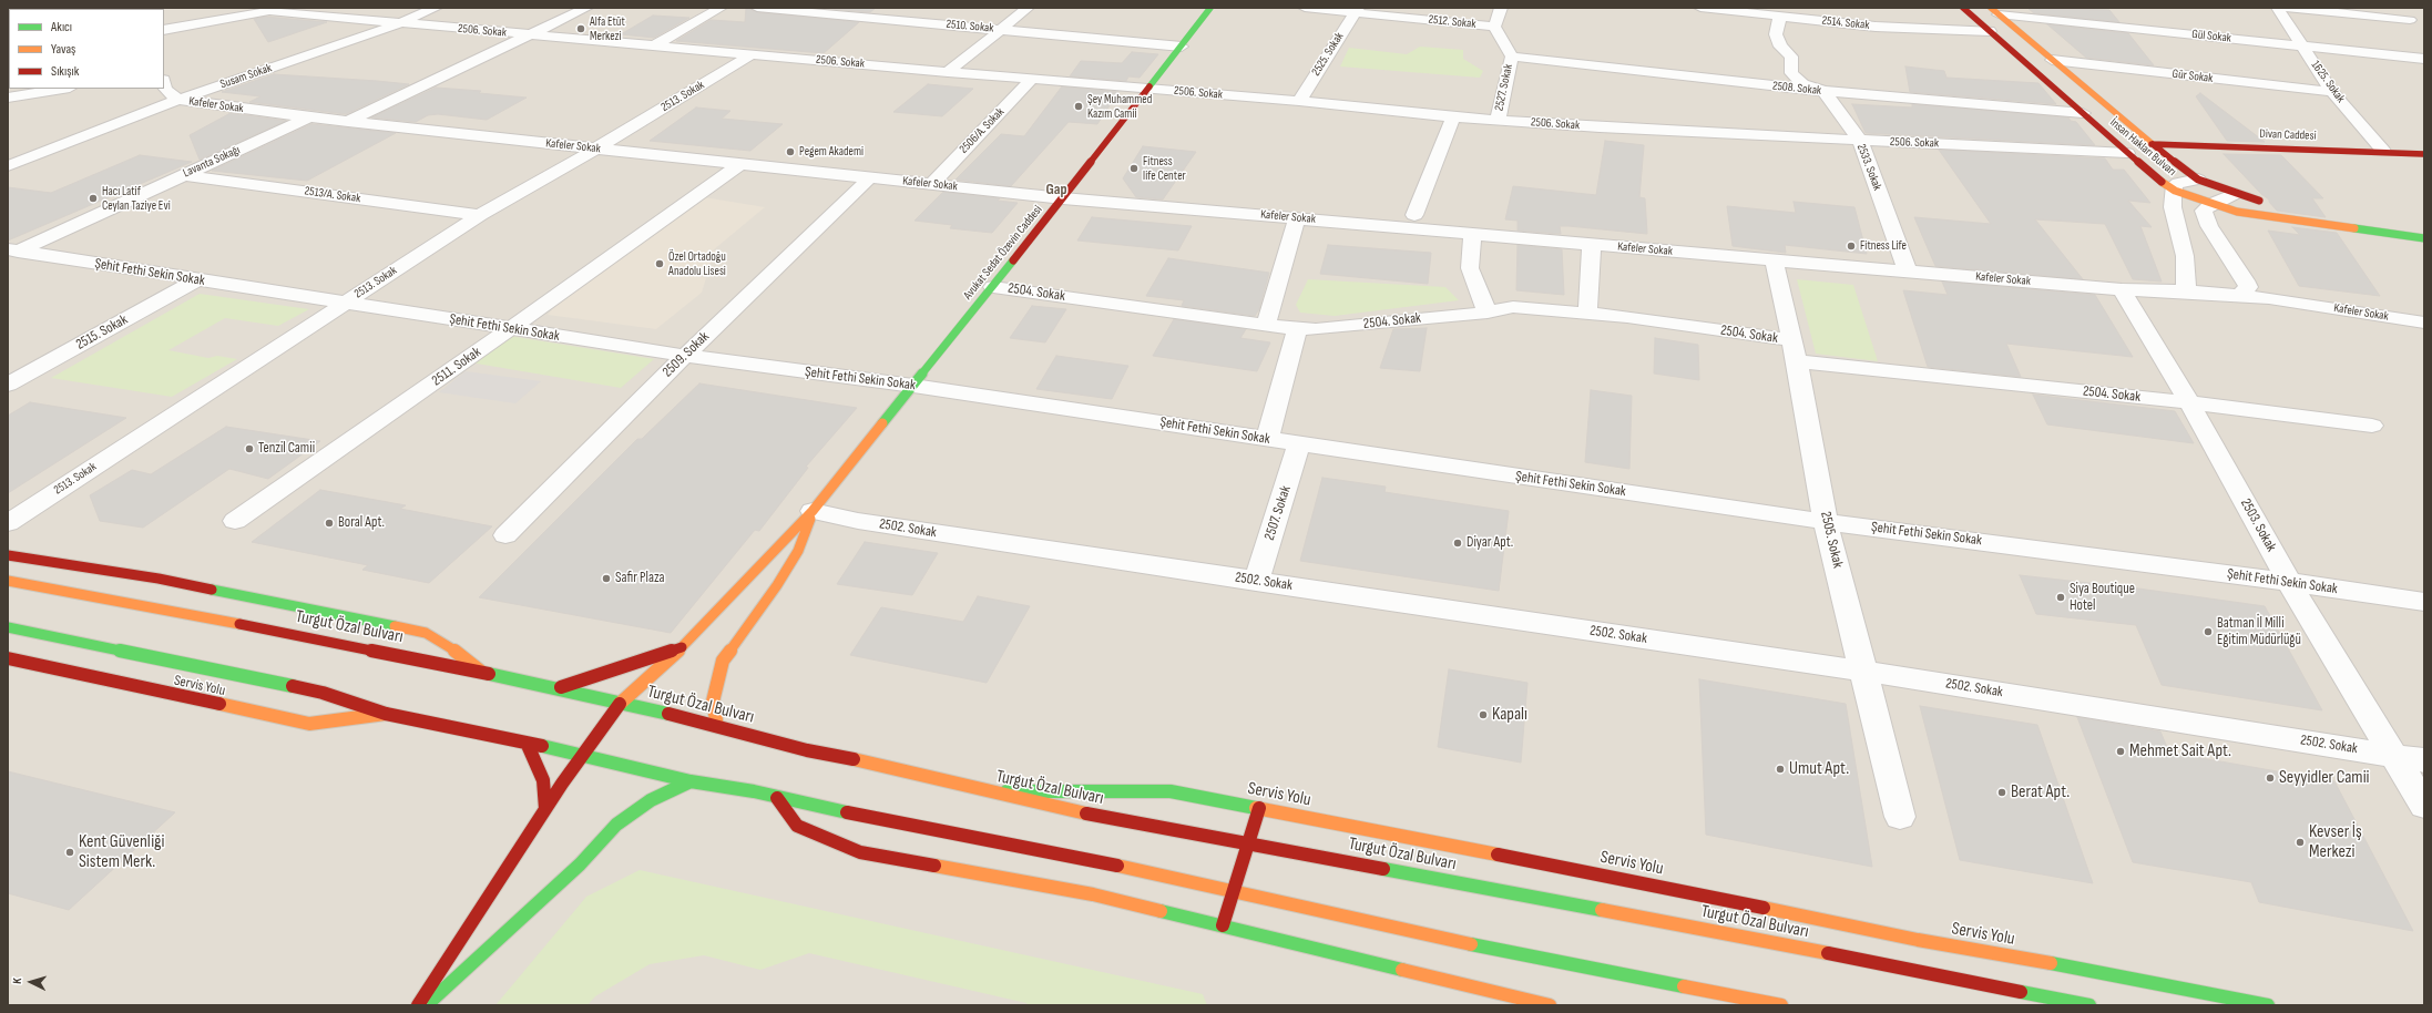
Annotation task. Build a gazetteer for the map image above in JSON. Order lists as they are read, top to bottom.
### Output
{
  "streets": {
    "main road": [
      "Divan Caddesi",
      "İnsan Hakları Bulvarı",
      "Avukat Sedat Özevin Caddesi",
      "Turgut Özal Bulvarı",
      "Servis Yolu"
    ],
    "street": [
      "2512. Sokak",
      "2514. Sokak",
      "2510. Sokak",
      "2506. Sokak",
      "Gül Sokak",
      "2525. Sokak",
      "Susam Sokak",
      "Gür Sokak",
      "1625. Sokak",
      "2527. Sokak",
      "2508. Sokak",
      "2513. Sokak",
      "Kafeler Sokak",
      "2506/A. Sokak",
      "Lavanta Sokağı",
      "2533. Sokak",
      "2513/A. Sokak",
      "Şehit Fethi Sekin Sokak",
      "2504. Sokak",
      "2515. Sokak",
      "2509. Sokak",
      "2511. Sokak",
      "2507. Sokak",
      "2503. Sokak",
      "2502. Sokak",
      "2505. Sokak"
    ]
  },
  "crossings": [
    ["2512. Sokak", "2525. Sokak"],
    ["2512. Sokak", "2527. Sokak"],
    ["2514. Sokak", "İnsan Hakları Bulvarı"],
    ["2510. Sokak", "Avukat Sedat Özevin Caddesi"],
    ["2506. Sokak", "2525. Sokak"],
    ["2506. Sokak", "Susam Sokak"],
    ["2506. Sokak", "2527. Sokak"],
    ["2506. Sokak", "2513. Sokak"],
    ["2506. Sokak", "2506/A. Sokak"],
    ["2506. Sokak", "İnsan Hakları Bulvarı"],
    ["2506. Sokak", "2533. Sokak"],
    ["2506. Sokak", "Avukat Sedat Özevin Caddesi"],
    ["Gül Sokak", "1625. Sokak"],
    ["Gül Sokak", "İnsan Hakları Bulvarı"],
    ["Susam Sokak", "Kafeler Sokak"],
    ["Gür Sokak", "1625. Sokak"],
    ["Gür Sokak", "İnsan Hakları Bulvarı"],
    ["1625. Sokak", "Divan Caddesi"],
    ["2527. Sokak", "2508. Sokak"],
    ["2508. Sokak", "İnsan Hakları Bulvarı"],
    ["2508. Sokak", "2533. Sokak"],
    ["2513. Sokak", "Kafeler Sokak"],
    ["2513. Sokak", "2513/A. Sokak"],
    ["2513. Sokak", "Şehit Fethi Sekin Sokak"],
    ["Kafeler Sokak", "2506/A. Sokak"],
    ["Kafeler Sokak", "Lavanta Sokağı"],
    ["Kafeler Sokak", "2533. Sokak"],
    ["Kafeler Sokak", "Avukat Sedat Özevin Caddesi"],
    ["Kafeler Sokak", "2509. Sokak"],
    ["Kafeler Sokak", "2511. Sokak"],
    ["Kafeler Sokak", "2503. Sokak"],
    ["Kafeler Sokak", "2505. Sokak"],
    ["Divan Caddesi", "İnsan Hakları Bulvarı"],
    ["Lavanta Sokağı", "2513/A. Sokak"],
    ["Lavanta Sokağı", "Şehit Fethi Sekin Sokak"],
    ["Avukat Sedat Özevin Caddesi", "Şehit Fethi Sekin Sokak"],
    ["Avukat Sedat Özevin Caddesi", "2504. Sokak"],
    ["Avukat Sedat Özevin Caddesi", "2502. Sokak"],
    ["Şehit Fethi Sekin Sokak", "2515. Sokak"],
    ["Şehit Fethi Sekin Sokak", "2509. Sokak"],
    ["Şehit Fethi Sekin Sokak", "2511. Sokak"],
    ["Şehit Fethi Sekin Sokak", "2507. Sokak"],
    ["Şehit Fethi Sekin Sokak", "2503. Sokak"],
    ["Şehit Fethi Sekin Sokak", "2505. Sokak"],
    ["2504. Sokak", "2503. Sokak"],
    ["2504. Sokak", "2505. Sokak"],
    ["2507. Sokak", "2502. Sokak"],
    ["2503. Sokak", "2502. Sokak"],
    ["2502. Sokak", "2505. Sokak"],
    ["Turgut Özal Bulvarı", "Servis Yolu"]
  ],
  "districts": ["Gap"],
  "places": [
    "Alfa Etüt Merkezi",
    "Şey Muhammed Kazım Camii",
    "Pegem Akademi",
    "Fitness life Center",
    "Hacı Latif Ceylan Taziye Evi",
    "Fitness Life",
    "Özel Ortadoğu Anadolu Lisesi",
    "Tenzil Camii",
    "Boral Apt.",
    "Diyar Apt.",
    "Safir Plaza",
    "Siya Boutique Hotel",
    "Batman İl Milli Eğitim Müdürlüğü",
    "Kapalı",
    "Mehmet Sait Apt.",
    "Umut Apt.",
    "Seyyidler Camii",
    "Berat Apt.",
    "Kevser İş Merkezi",
    "Kent Güvenliği Sistem Merk."
  ],
  "legend": ["Akıcı", "Yavaş", "Sıkışık"],
  "north": "left"
}
